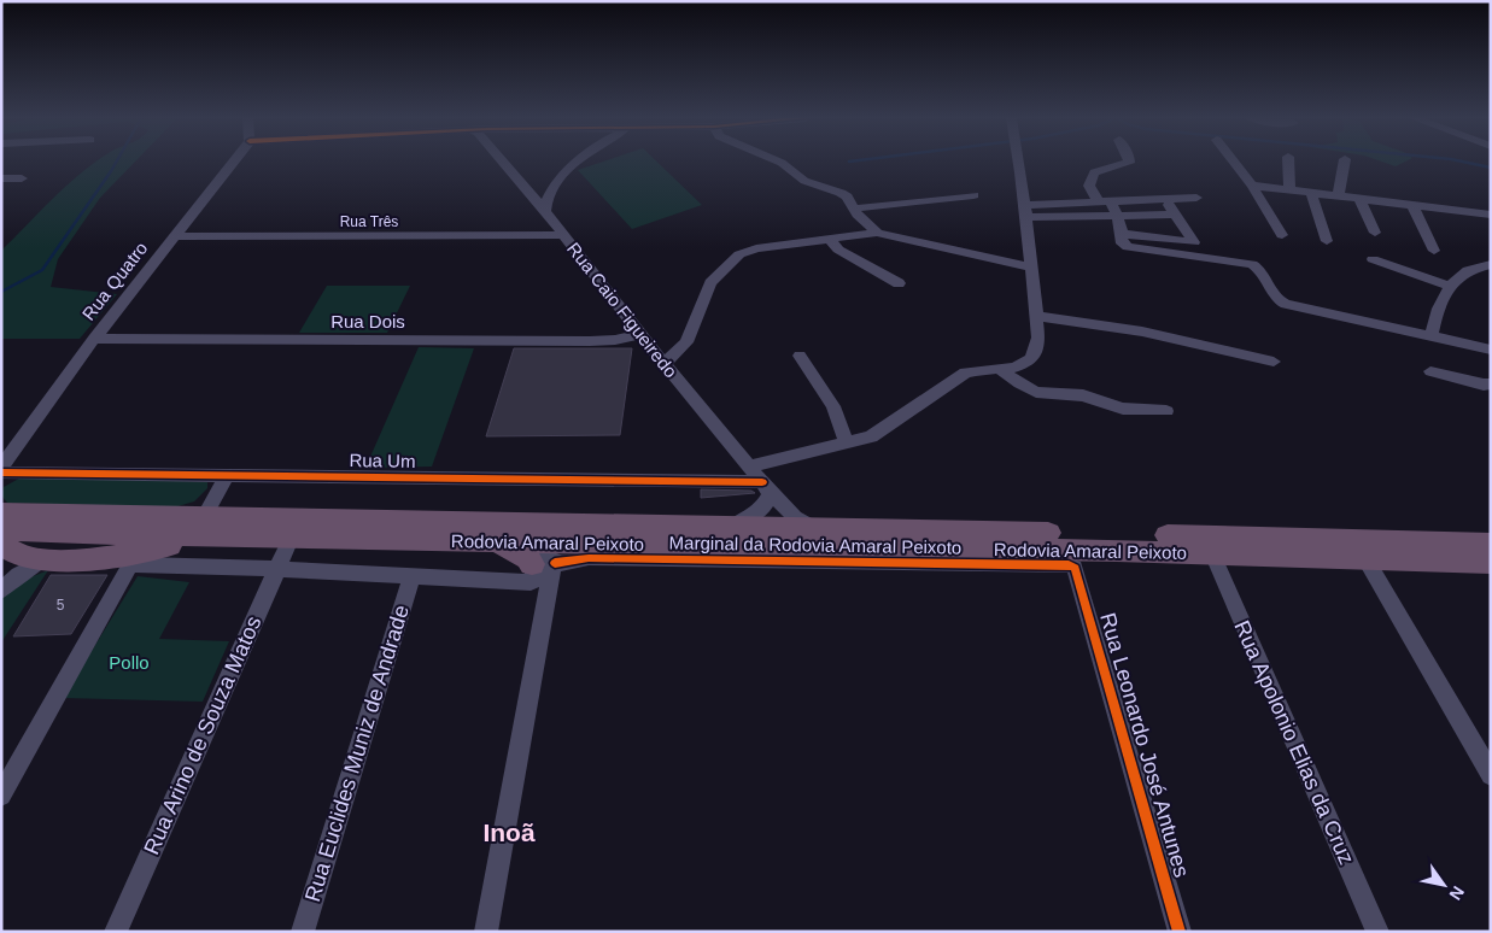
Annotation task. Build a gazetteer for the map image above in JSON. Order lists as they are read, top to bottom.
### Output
{
  "streets": {
    "highway": ["Rodovia Amaral Peixoto"],
    "street": [
      "Rua Três",
      "Rua Quatro",
      "Rua Caio Figueiredo",
      "Rua Dois",
      "Rua Um",
      "Marginal da Rodovia Amaral Peixoto",
      "Rua Arino de Souza Matos",
      "Rua Apolonio Elias da Cruz",
      "Rua Leonardo José Antunes",
      "Rua Euclides Muniz de Andrade"
    ]
  },
  "crossings": [
    ["Rua Três", "Rua Quatro"],
    ["Rua Três", "Rua Caio Figueiredo"],
    ["Rua Quatro", "Rua Dois"],
    ["Rua Caio Figueiredo", "Rua Dois"],
    ["Rua Caio Figueiredo", "Rua Um"],
    ["Rua Caio Figueiredo", "Rodovia Amaral Peixoto"],
    ["Rodovia Amaral Peixoto", "Rua Arino de Souza Matos"],
    ["Rodovia Amaral Peixoto", "Rua Apolonio Elias da Cruz"],
    ["Marginal da Rodovia Amaral Peixoto", "Rua Arino de Souza Matos"],
    ["Marginal da Rodovia Amaral Peixoto", "Rua Leonardo José Antunes"],
    ["Marginal da Rodovia Amaral Peixoto", "Rua Euclides Muniz de Andrade"]
  ],
  "districts": ["Inoã"],
  "parks": ["Pollo"],
  "house_numbers": ["5"],
  "north": "bottom right"
}
